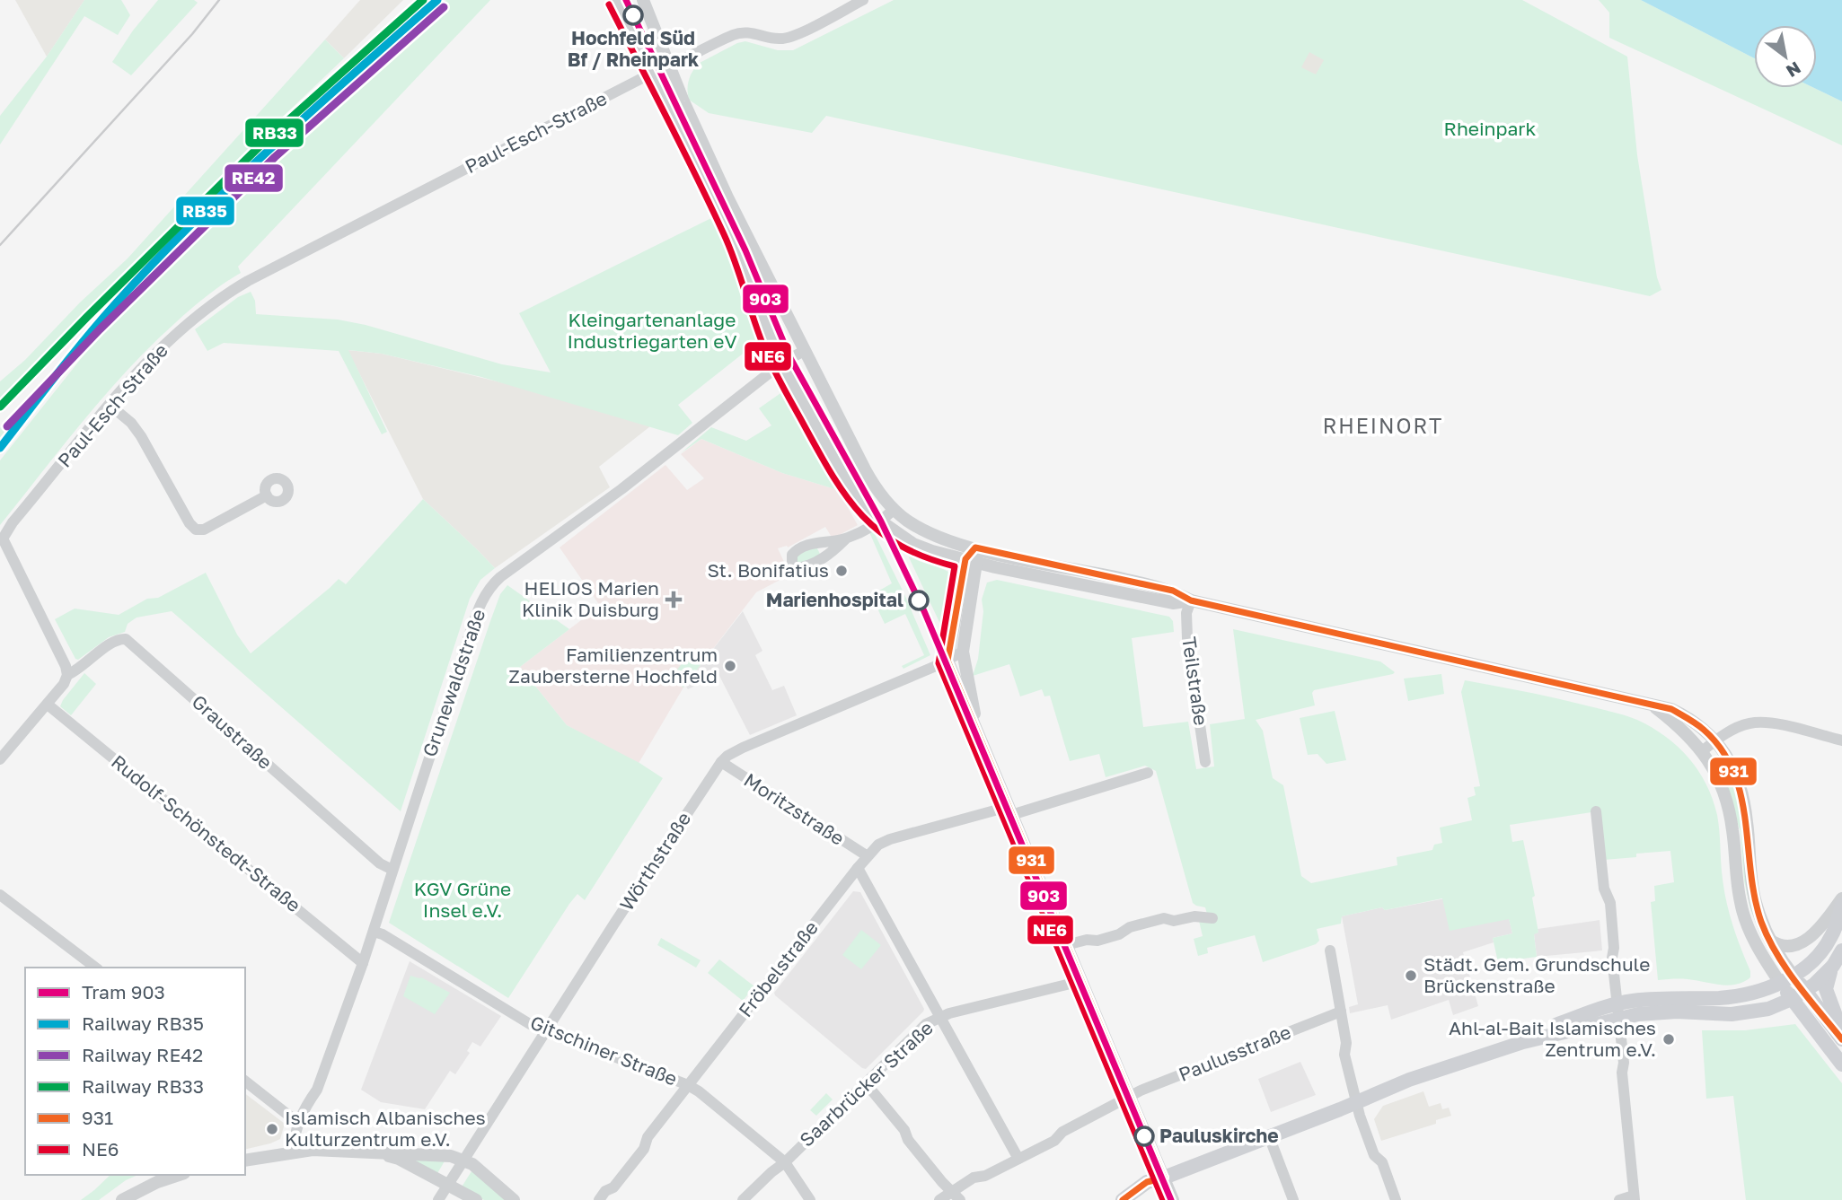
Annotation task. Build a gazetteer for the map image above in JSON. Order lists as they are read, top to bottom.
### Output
{
  "streets": {
    "street": [
      "Paul-Esch-Straße",
      "Teilstraße",
      "Grunewaldstraße",
      "Graustraße",
      "Moritzstraße",
      "Rudolf-Schönstedt-Straße",
      "Wörthstraße",
      "Fröbelstraße",
      "Gitschiner Straße",
      "Paulusstraße",
      "Saarbrücker Straße"
    ]
  },
  "crossings": [
    ["Paul-Esch-Straße", "Graustraße"],
    ["Grunewaldstraße", "Graustraße"],
    ["Grunewaldstraße", "Rudolf-Schönstedt-Straße"],
    ["Grunewaldstraße", "Gitschiner Straße"],
    ["Moritzstraße", "Wörthstraße"],
    ["Moritzstraße", "Fröbelstraße"],
    ["Wörthstraße", "Gitschiner Straße"],
    ["Fröbelstraße", "Gitschiner Straße"],
    ["Gitschiner Straße", "Saarbrücker Straße"]
  ],
  "districts": ["RHEINORT"],
  "parks": ["Rheinpark", "Kleingartenanlage Industriegarten eV", "KGV Grüne Insel e.V."],
  "places": {
    "other": [
      "Hochfeld Süd Bf / Rheinpark",
      "St. Bonifatius",
      "Marienhospital",
      "Familienzentrum Zaubersterne Hochfeld",
      "Städt. Gem. Grundschule Brückenstraße",
      "Ahl-al-Bait Islamisches Zentrum e.V.",
      "Islamisch Albanisches Kulturzentrum e.V.",
      "Pauluskirche"
    ],
    "health": ["HELIOS Marien Klinik Duisburg"]
  },
  "lines": [
    "tram line 903",
    "rail line RB35",
    "rail line RB33",
    "transit line NE6",
    "rail line RE42",
    "transit line 931"
  ],
  "legend": [
    "Tram 903",
    "Railway RB35",
    "Railway RE42",
    "Railway RB33",
    "931",
    "NE6"
  ],
  "north": "bottom right"
}
